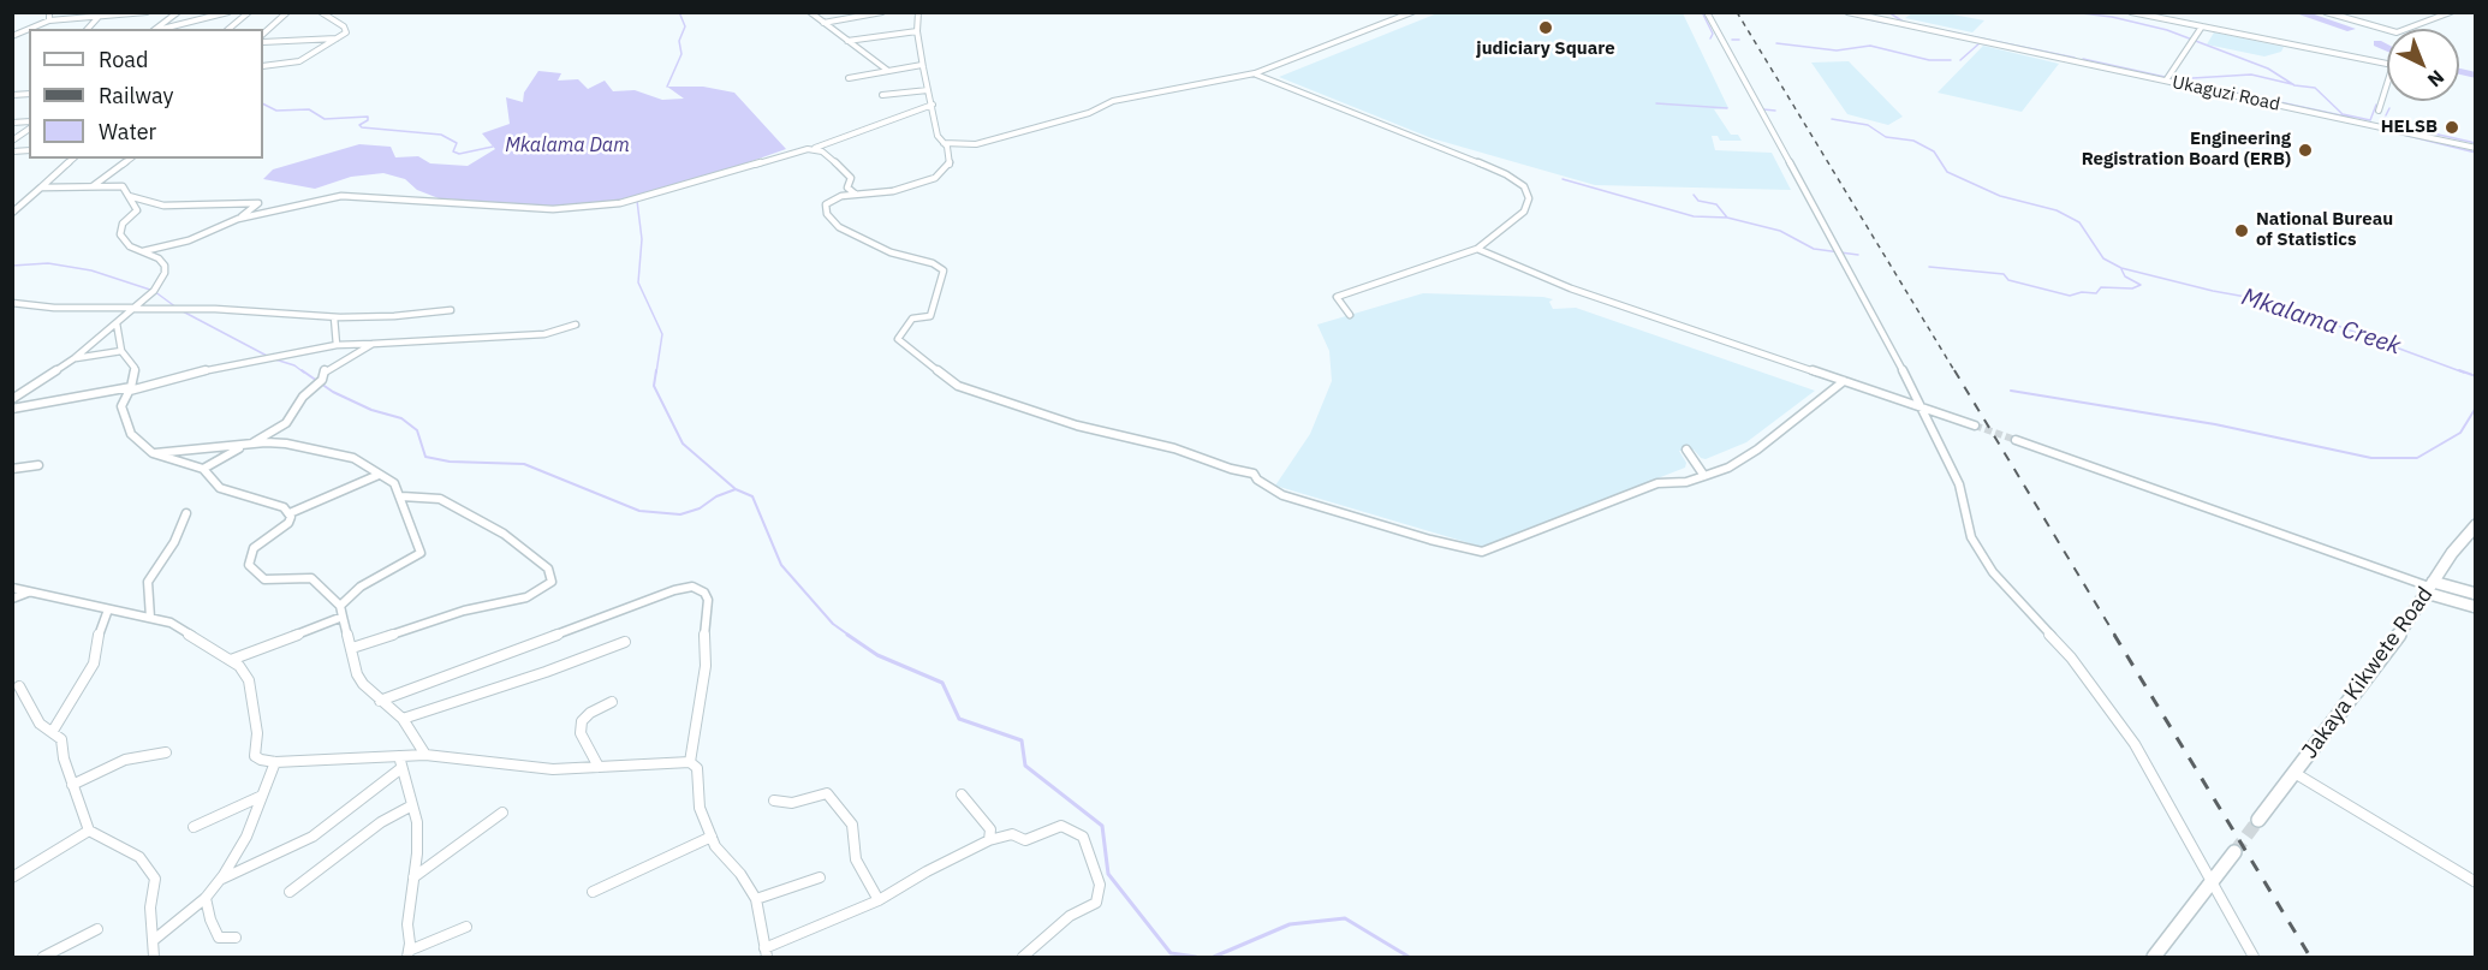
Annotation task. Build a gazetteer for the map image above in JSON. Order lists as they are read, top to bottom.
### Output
{
  "streets": {
    "main road": ["Jakaya Kikwete Road"],
    "street": ["Ukaguzi Road"]
  },
  "water": ["Mkalama Dam", "Mkalama Creek"],
  "places": [
    "judiciary Square",
    "HELSB",
    "Engineering Registration Board (ERB)",
    "National Bureau of Statistics"
  ],
  "legend": ["Road", "Railway", "Water"],
  "north": "bottom right"
}
